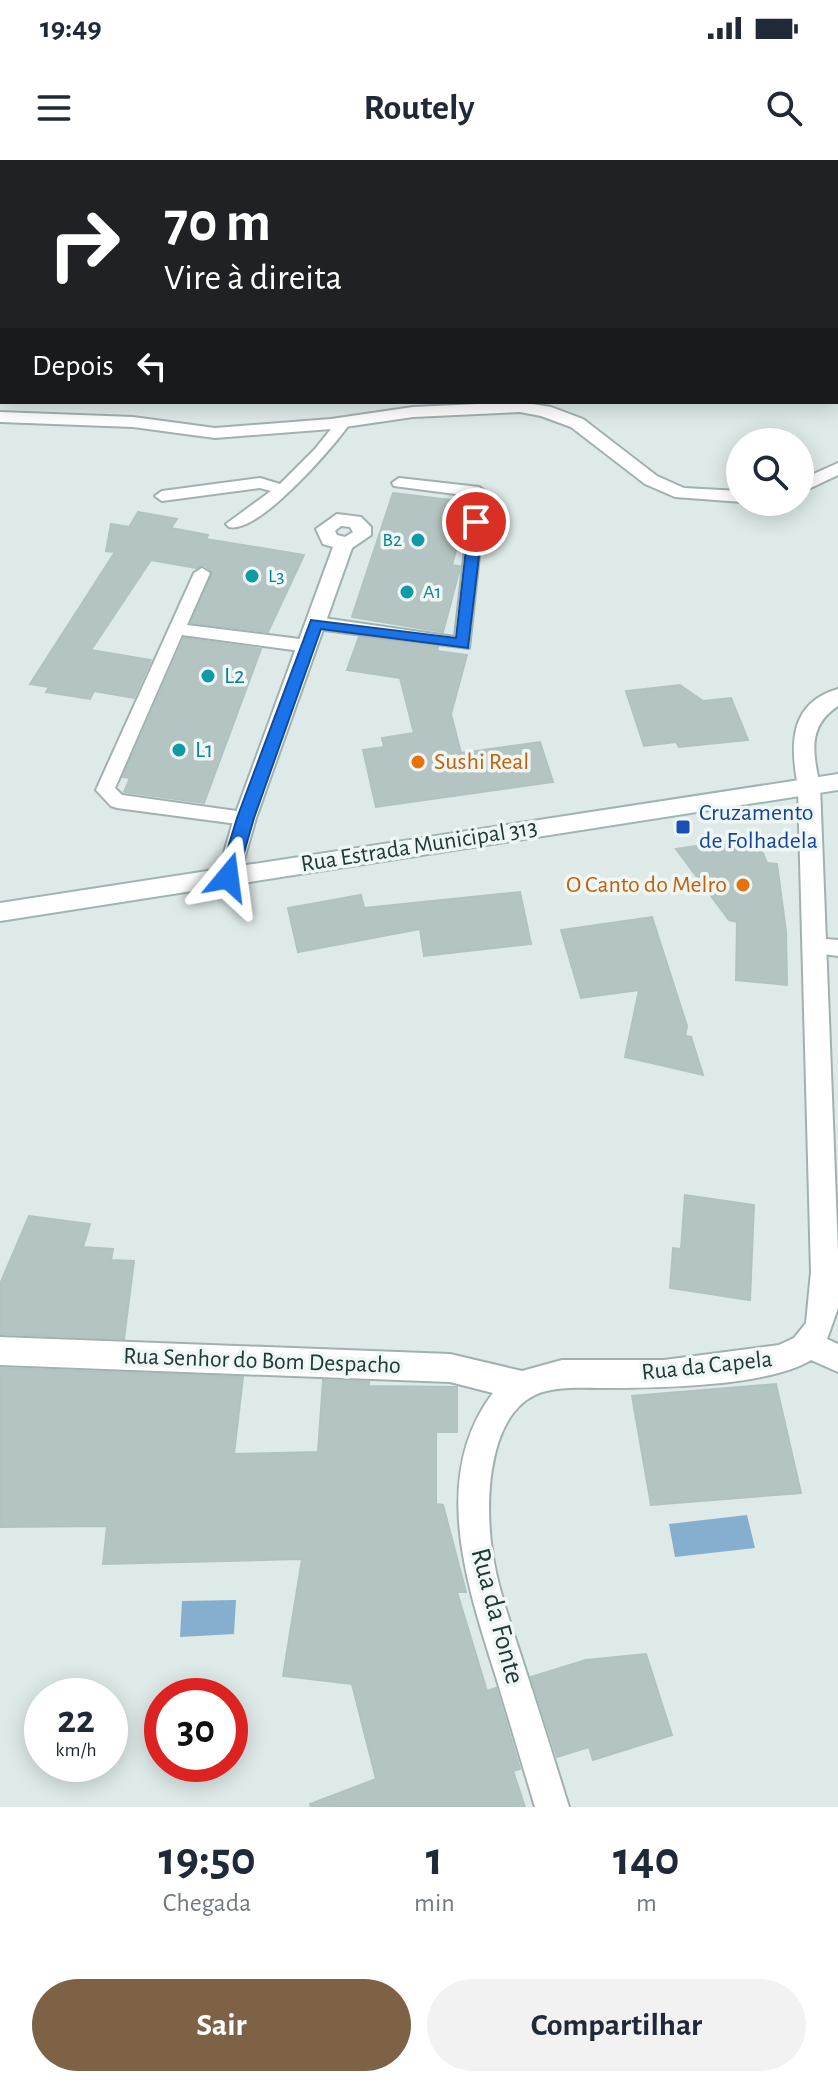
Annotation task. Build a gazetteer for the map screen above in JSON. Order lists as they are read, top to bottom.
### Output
{
  "streets": {
    "street": [
      "Rua Estrada Municipal 313",
      "Rua Senhor do Bom Despacho",
      "Rua da Capela",
      "Rua da Fonte"
    ]
  },
  "crossings": [
    ["Rua Senhor do Bom Despacho", "Rua da Capela"],
    ["Rua Senhor do Bom Despacho", "Rua da Fonte"],
    ["Rua da Capela", "Rua da Fonte"]
  ],
  "places": {
    "other": [
      "B2",
      "L3",
      "A1",
      "L2",
      "L1",
      "Sushi Real",
      "O Canto do Melro"
    ],
    "transit": ["Cruzamento de Folhadela"]
  },
  "page": {
    "status": "19:49",
    "header": "Routely",
    "turn": ["70 m", "Vire à direita"],
    "then": "Depois",
    "speed": "22 km/h",
    "limit": "30",
    "eta": [
      "19:50",
      "Chegada",
      "1",
      "min",
      "140",
      "m"
    ],
    "buttons": ["Sair", "Compartilhar"]
  }
}
